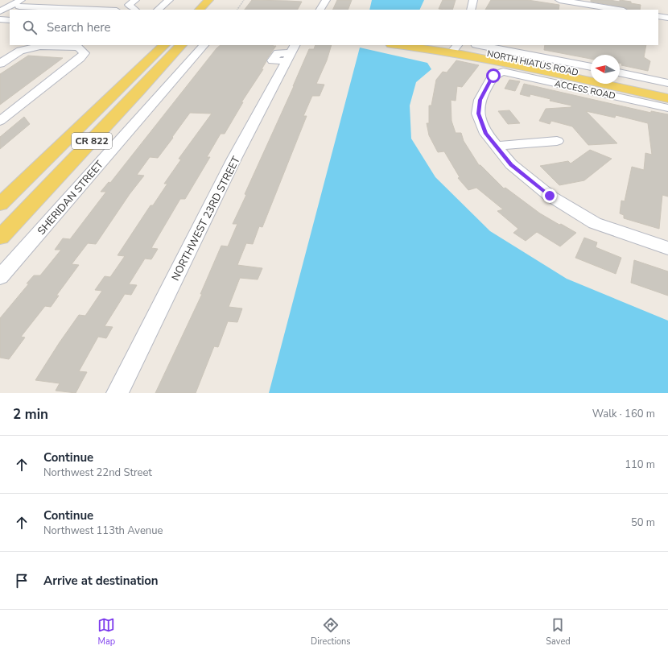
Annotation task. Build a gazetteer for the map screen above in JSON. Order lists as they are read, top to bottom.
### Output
{
  "streets": {
    "main road": ["NORTH HIATUS ROAD", "CR 822", "SHERIDAN STREET"],
    "street": ["ACCESS ROAD", "NORTHWEST 23RD STREET"]
  },
  "north": "left",
  "page": {
    "search": "Search here",
    "heading": ["2 min", "Walk · 160 m"],
    "list": [
      ["Continue", "Northwest 22nd Street", "110 m"],
      ["Continue", "Northwest 113th Avenue", "50 m"],
      "Arrive at destination"
    ],
    "nav": ["Map", "Directions", "Saved"]
  }
}
